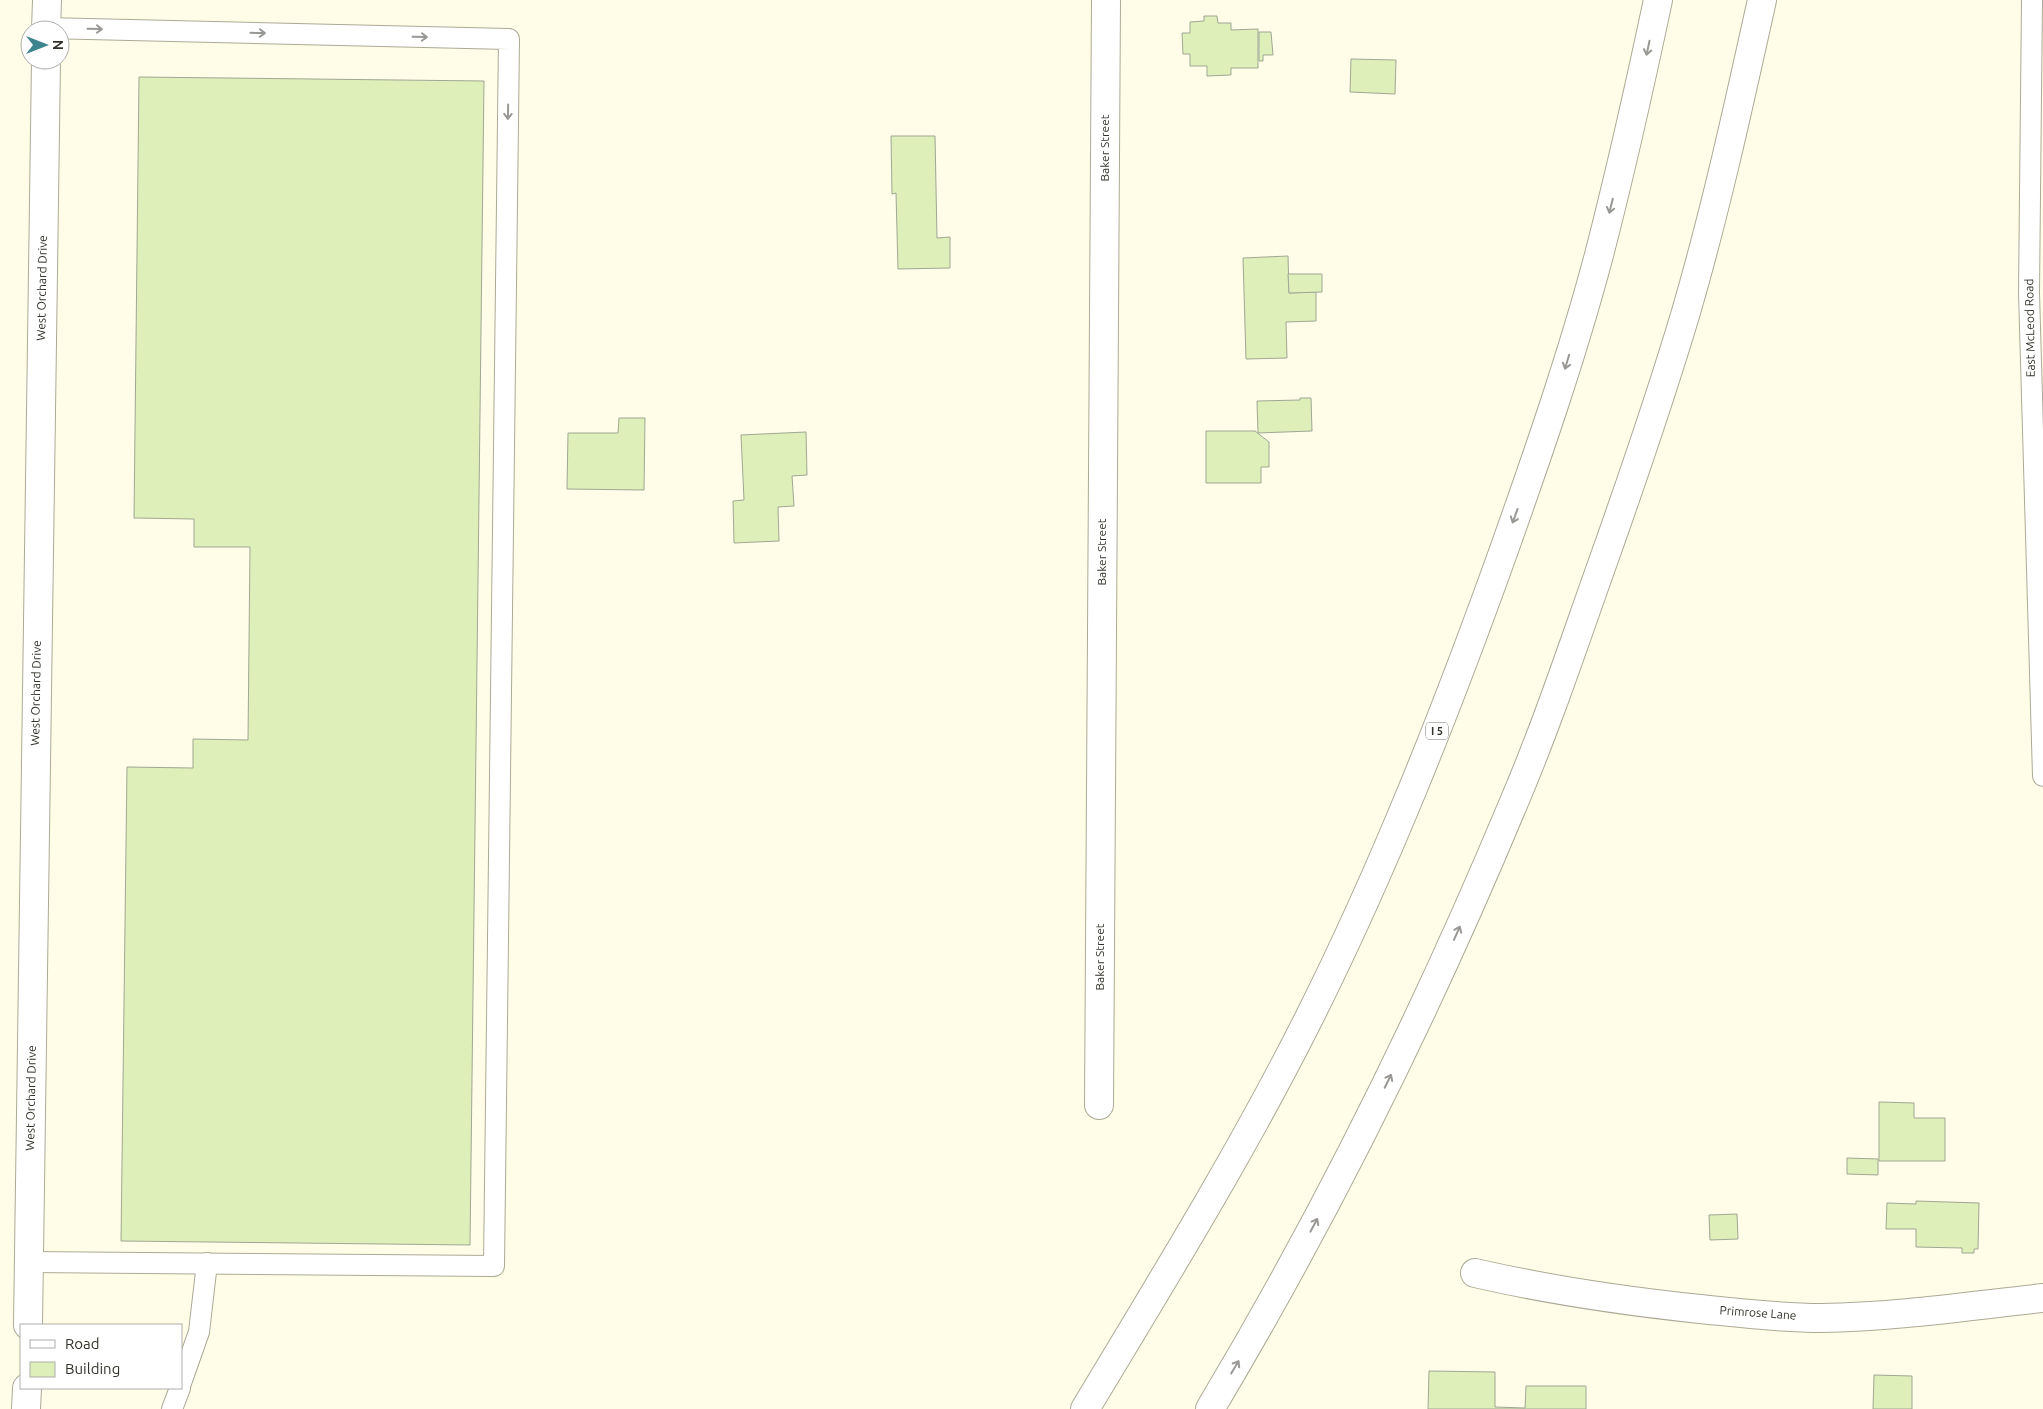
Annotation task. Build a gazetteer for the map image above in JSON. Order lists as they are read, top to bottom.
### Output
{
  "streets": {
    "main road": [
      "Baker Street",
      "West Orchard Drive",
      "I 5",
      "Primrose Lane"
    ],
    "lane": ["East McLeod Road"]
  },
  "legend": ["Road", "Building"],
  "north": "right"
}
